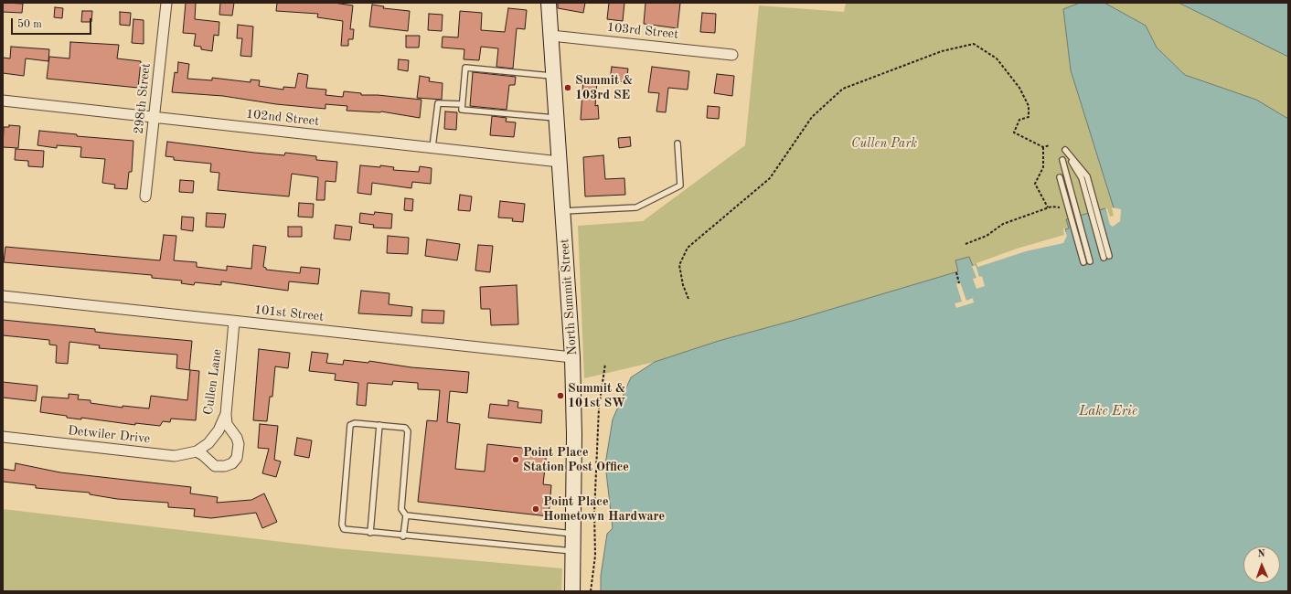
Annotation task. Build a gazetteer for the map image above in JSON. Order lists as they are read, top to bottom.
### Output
{
  "streets": {
    "main road": ["North Summit Street"],
    "street": [
      "103rd Street",
      "298th Street",
      "102nd Street",
      "101st Street",
      "Cullen Lane",
      "Detwiler Drive"
    ]
  },
  "crossings": [
    ["103rd Street", "North Summit Street"],
    ["298th Street", "102nd Street"],
    ["102nd Street", "North Summit Street"],
    ["North Summit Street", "101st Street"],
    ["101st Street", "Cullen Lane"],
    ["Cullen Lane", "Detwiler Drive"]
  ],
  "water": ["Lake Erie"],
  "parks": ["Cullen Park"],
  "places": [
    "Summit & 103rd SE",
    "Summit & 101st SW",
    "Point Place Station Post Office",
    "Point Place Hometown Hardware"
  ],
  "scale_bar": "50 m",
  "north": "top"
}
